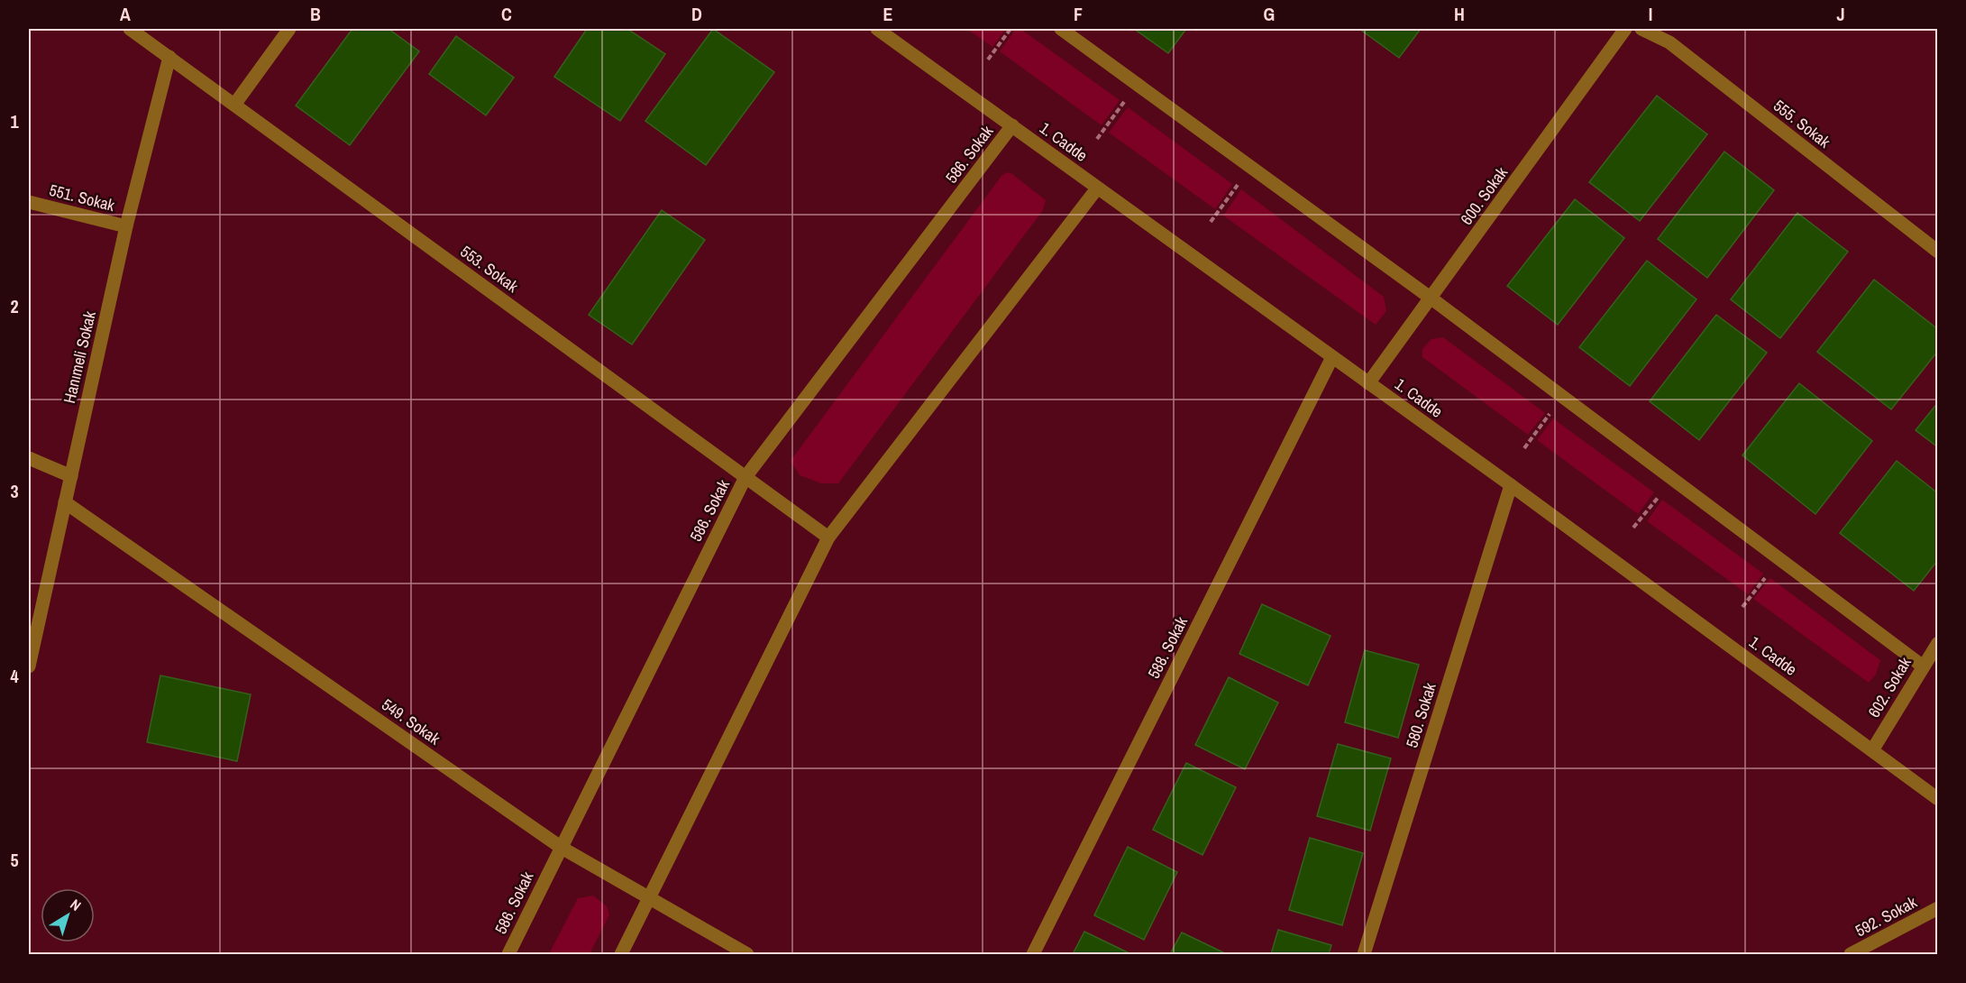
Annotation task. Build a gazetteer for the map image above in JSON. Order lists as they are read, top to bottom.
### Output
{
  "streets": {
    "street": [
      "555. Sokak",
      "1. Cadde",
      "586. Sokak",
      "600. Sokak",
      "551. Sokak",
      "553. Sokak",
      "Hanımeli Sokak",
      "588. Sokak",
      "602. Sokak",
      "580. Sokak",
      "549. Sokak",
      "592. Sokak"
    ]
  },
  "crossings": [
    ["1. Cadde", "586. Sokak"],
    ["1. Cadde", "600. Sokak"],
    ["1. Cadde", "588. Sokak"],
    ["1. Cadde", "602. Sokak"],
    ["1. Cadde", "580. Sokak"],
    ["586. Sokak", "553. Sokak"],
    ["586. Sokak", "549. Sokak"],
    ["551. Sokak", "Hanımeli Sokak"],
    ["553. Sokak", "Hanımeli Sokak"],
    ["Hanımeli Sokak", "549. Sokak"]
  ],
  "north": "top right",
  "grid": {
    "columns": [
      "A",
      "B",
      "C",
      "D",
      "E",
      "F",
      "G",
      "H",
      "I",
      "J"
    ],
    "rows": [
      "1",
      "2",
      "3",
      "4",
      "5"
    ]
  }
}
